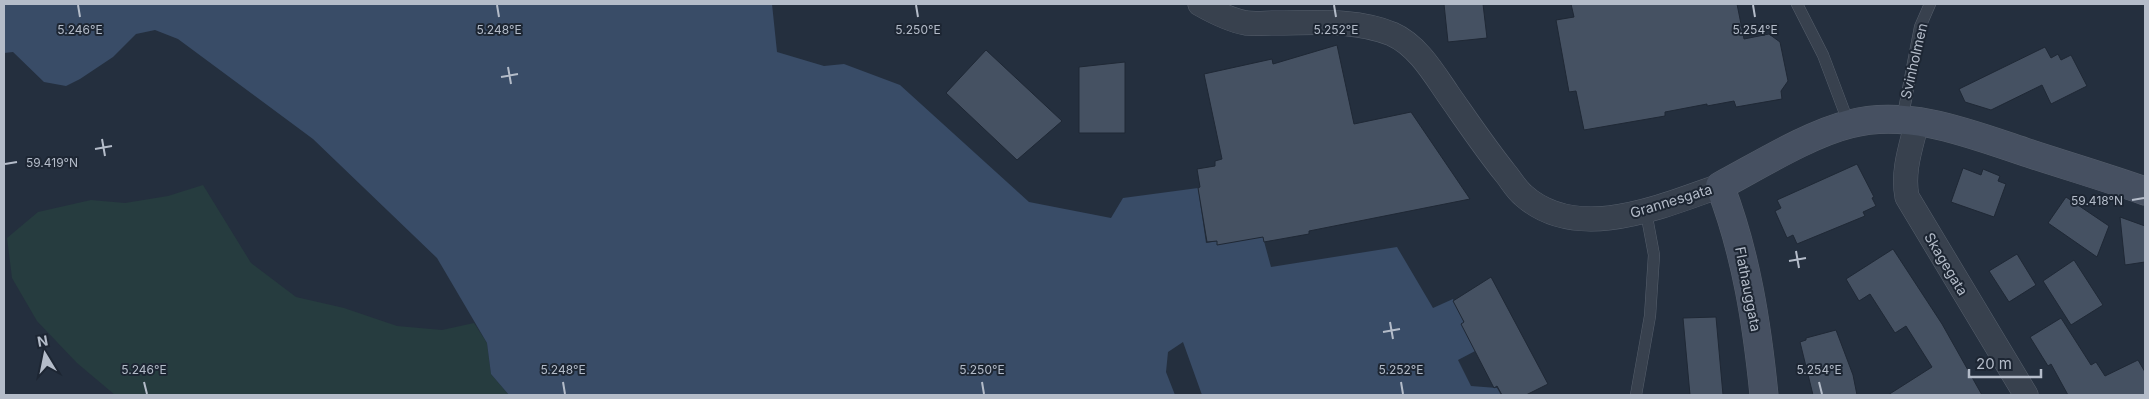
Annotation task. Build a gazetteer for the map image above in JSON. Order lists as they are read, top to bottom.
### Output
{
  "streets": {
    "street": ["Grannesgata", "Skagegata", "Flathauggata"],
    "lane": ["Svinholmen"]
  },
  "crossings": [
    ["Svinholmen", "Grannesgata"],
    ["Svinholmen", "Skagegata"],
    ["Grannesgata", "Skagegata"],
    ["Grannesgata", "Flathauggata"]
  ],
  "scale_bar": "20 m",
  "north": "top",
  "coordinates": [
    "5.246°E",
    "5.248°E",
    "5.250°E",
    "5.252°E",
    "5.254°E",
    "59.419°N",
    "59.418°N"
  ]
}
